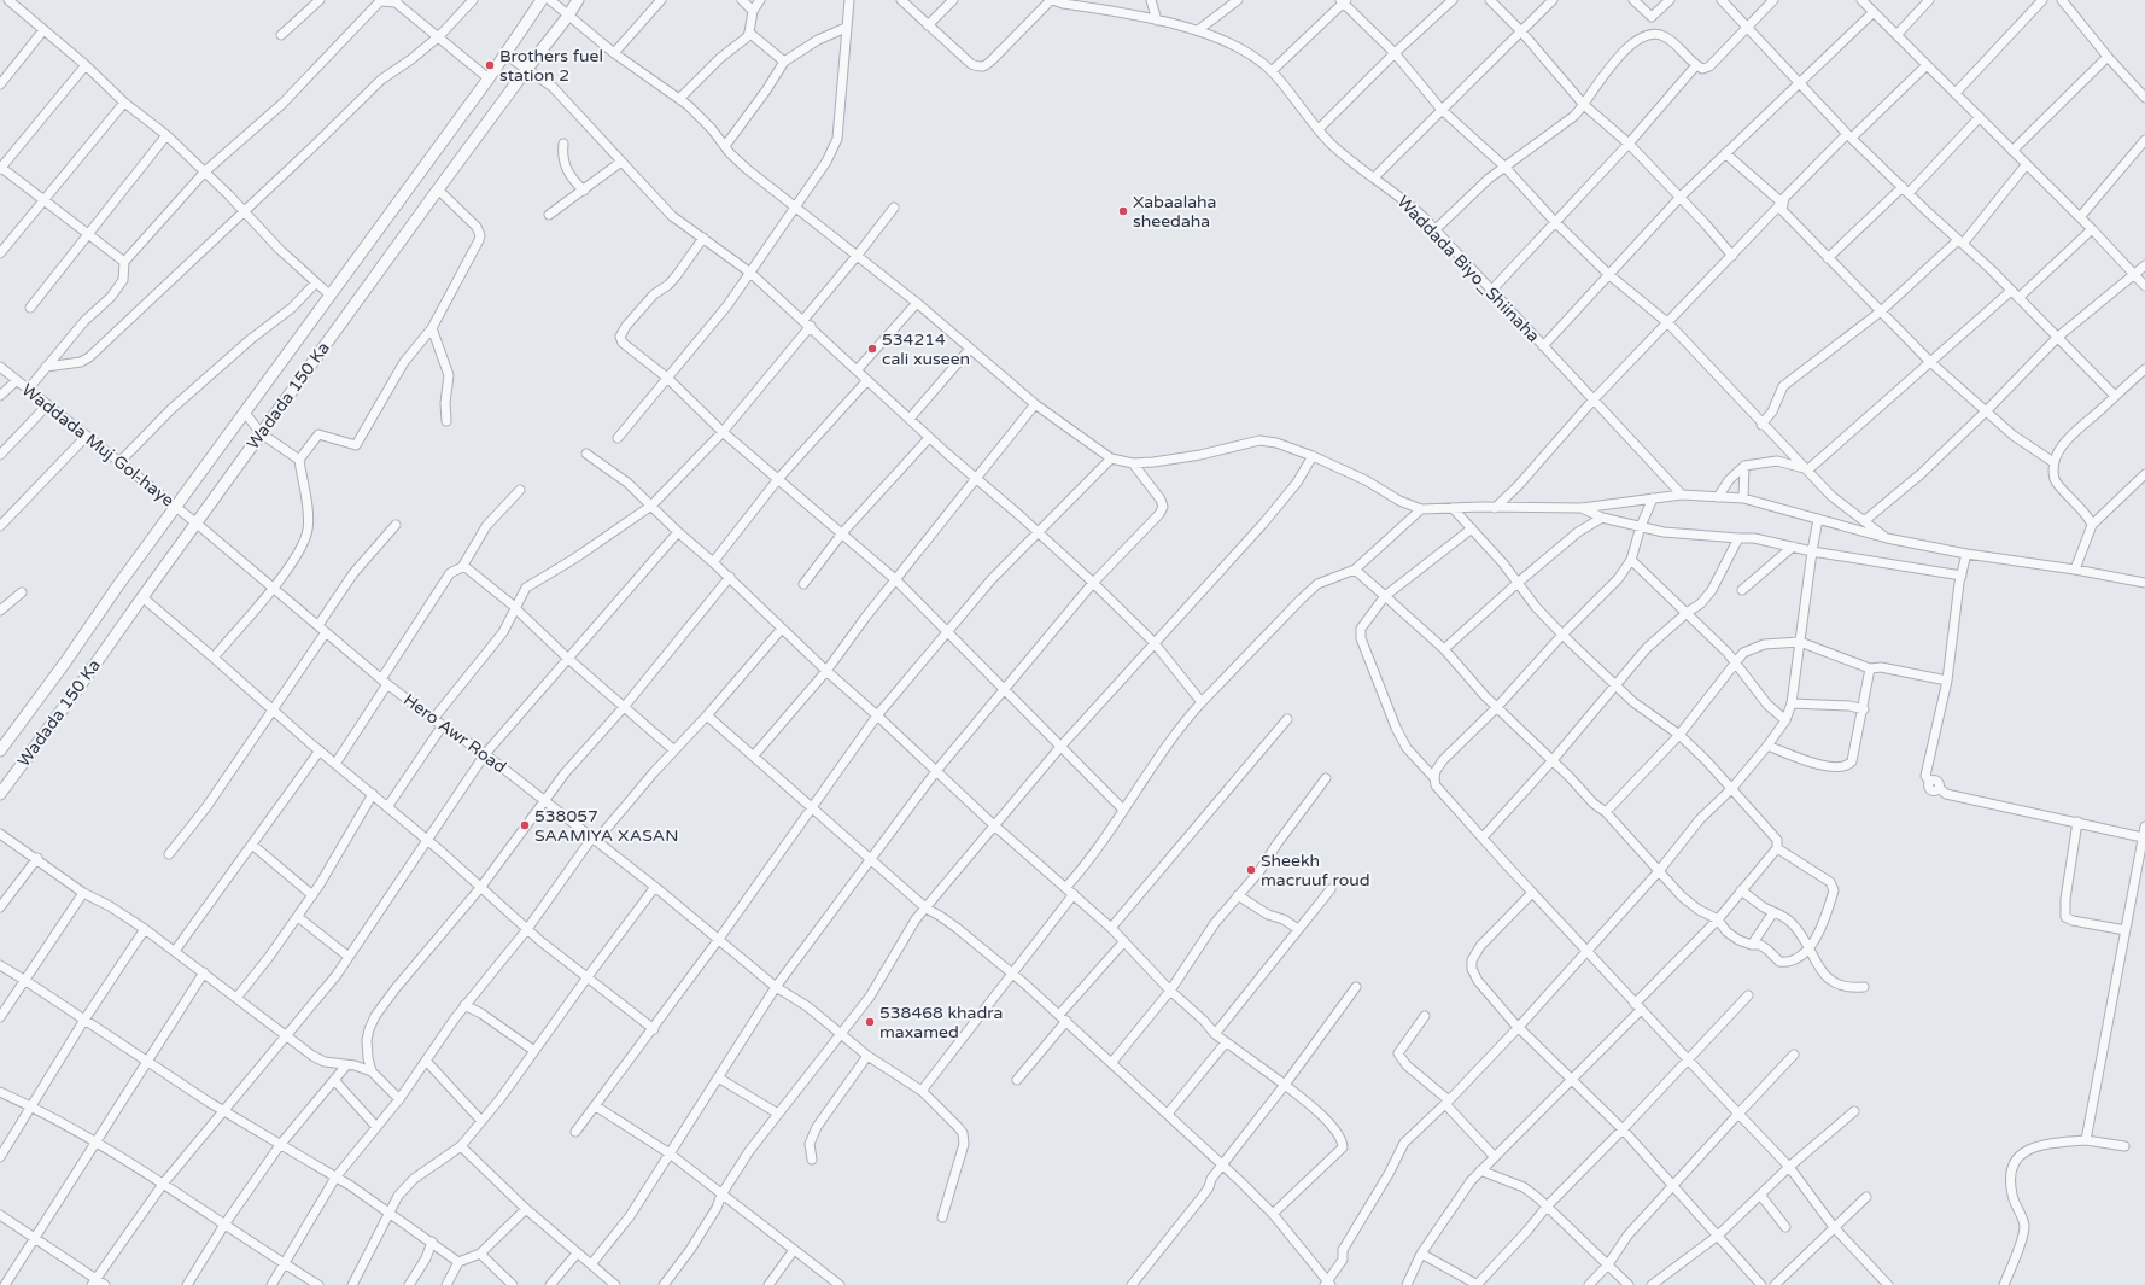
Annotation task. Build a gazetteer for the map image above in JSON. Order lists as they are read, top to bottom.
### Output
{
  "streets": {
    "street": [
      "Waddada Biyo_Shiinaha",
      "Wadada 150 Ka",
      "Waddada Muj Gol-haye",
      "Hero Awr Road"
    ]
  },
  "crossings": [
    ["Wadada 150 Ka", "Waddada Muj Gol-haye"],
    ["Wadada 150 Ka", "Hero Awr Road"],
    ["Waddada Muj Gol-haye", "Hero Awr Road"]
  ],
  "places": [
    "Brothers fuel station 2",
    "Xabaalaha sheedaha",
    "534214 cali xuseen",
    "538057 SAAMIYA XASAN",
    "Sheekh macruuf roud",
    "538468 khadra maxamed"
  ]
}
